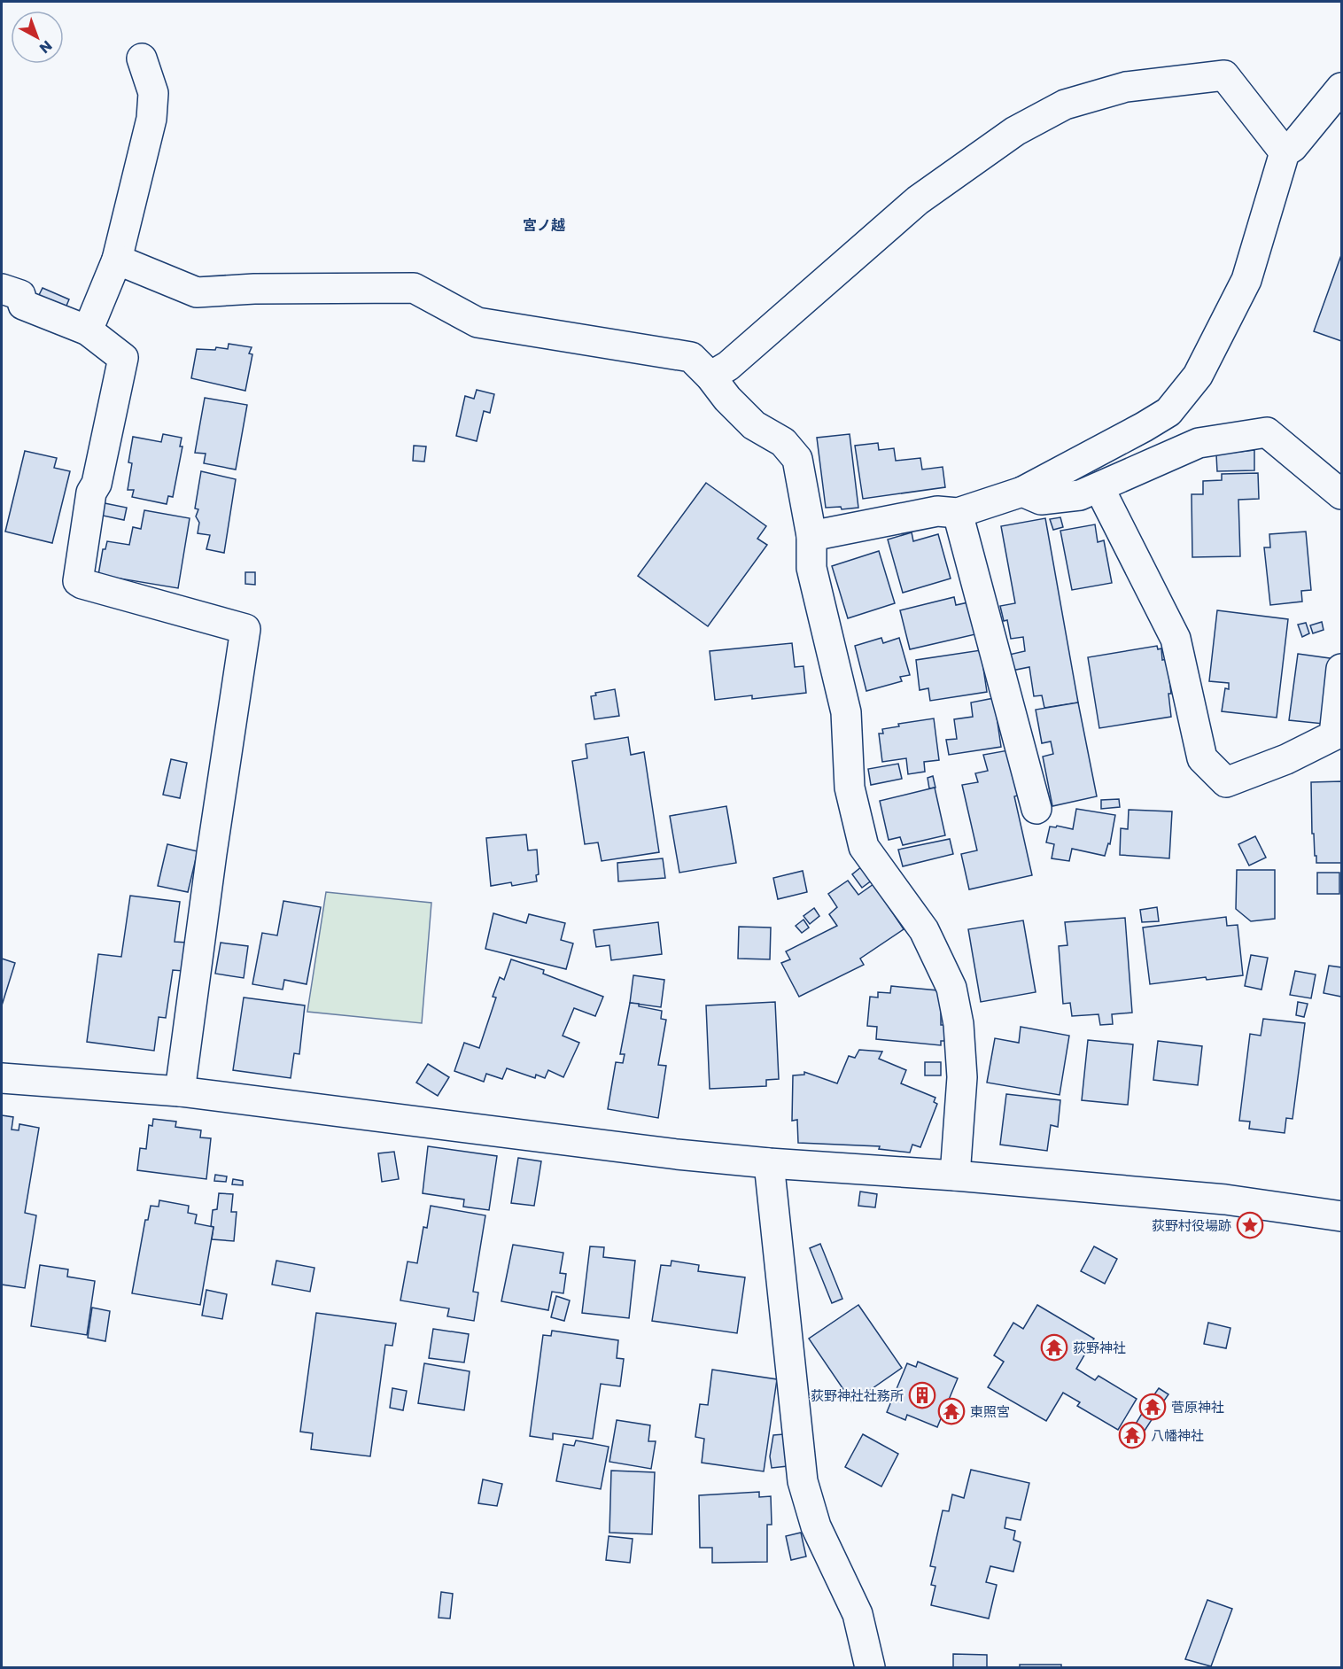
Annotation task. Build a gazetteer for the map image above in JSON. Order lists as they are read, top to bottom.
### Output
{
  "districts": ["宮ノ越"],
  "places": {
    "place": ["荻野村役場跡"],
    "temple": [
      "荻野神社",
      "菅原神社",
      "東照宮",
      "八幡神社"
    ],
    "building": ["荻野神社社務所"]
  },
  "north": "bottom right"
}
